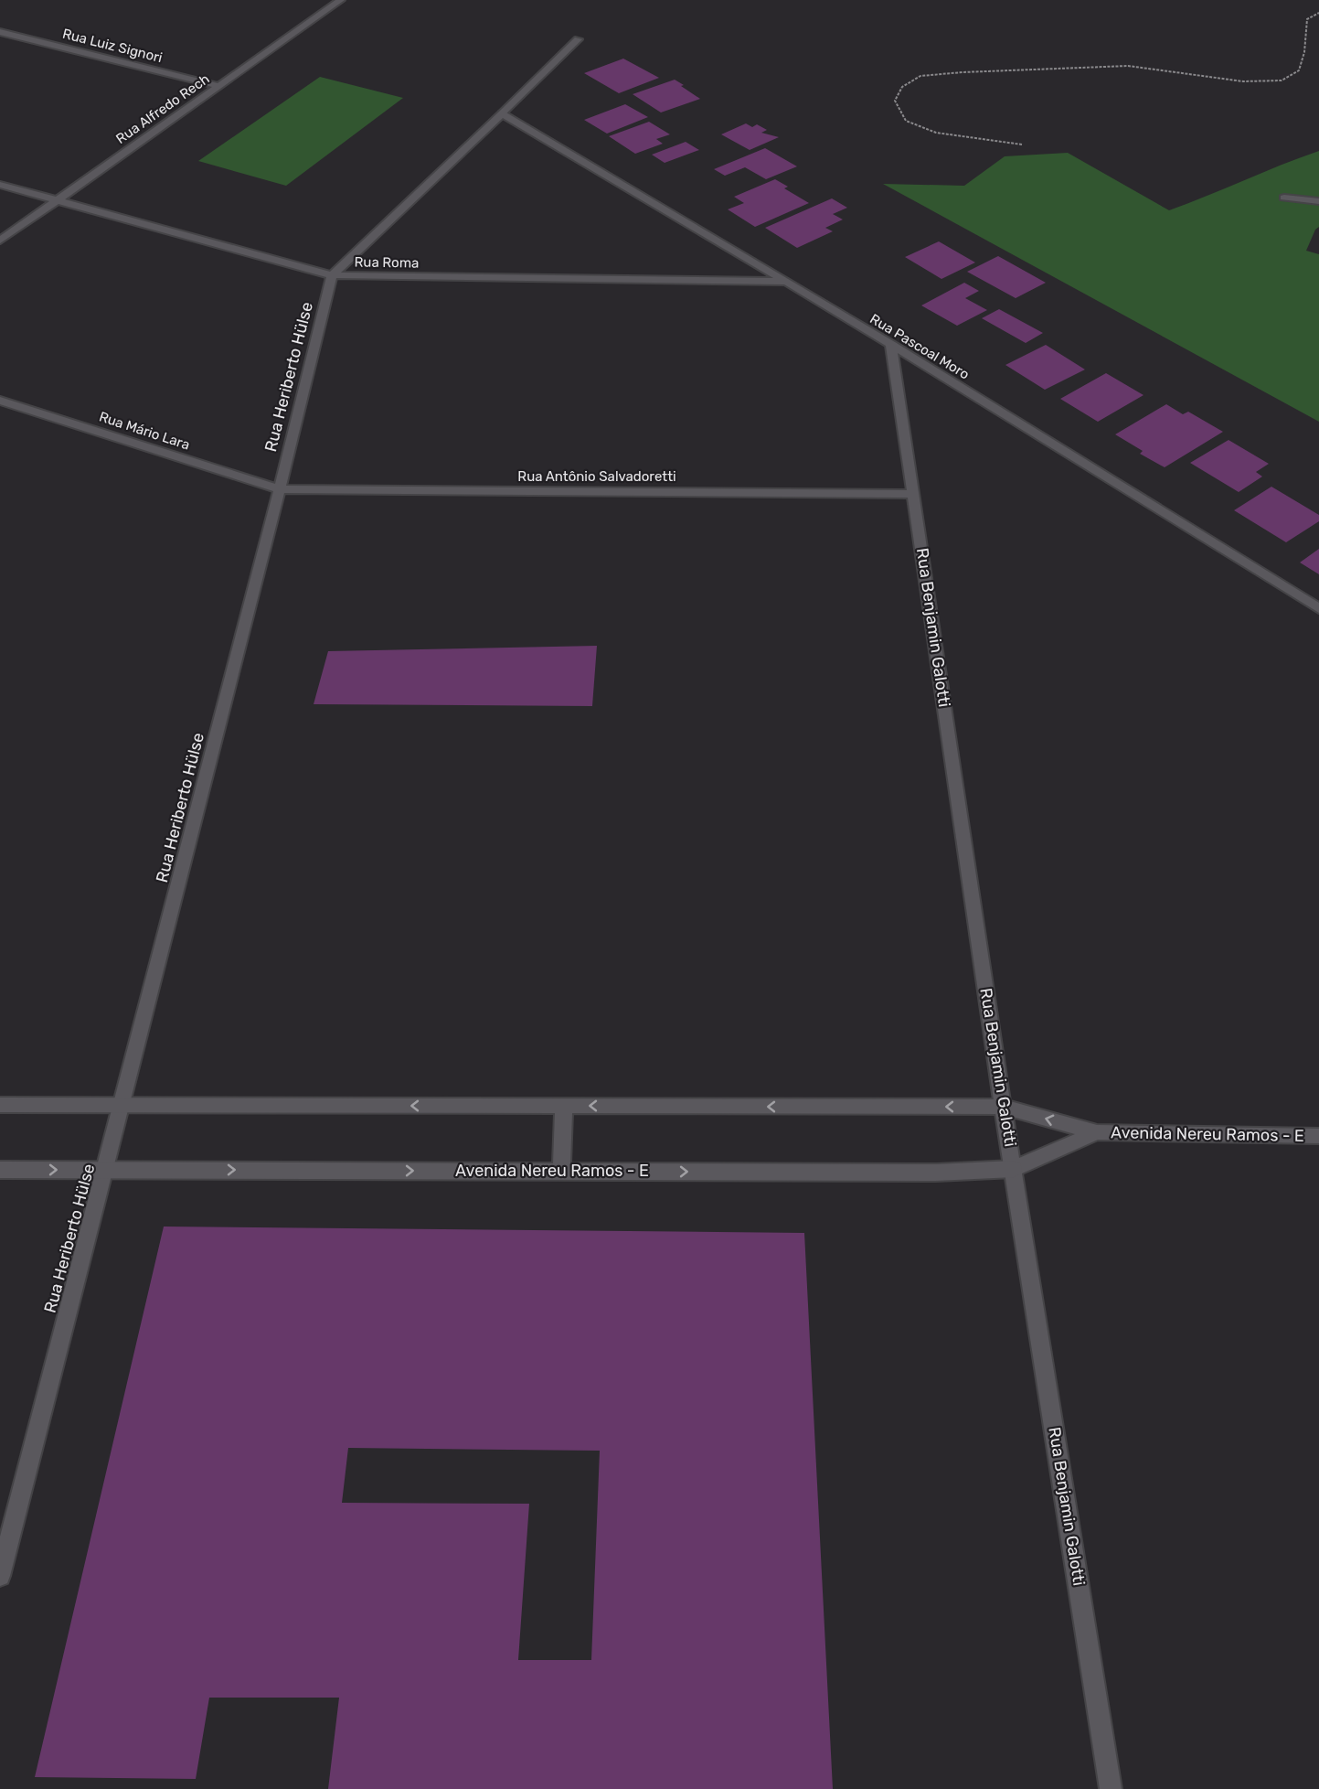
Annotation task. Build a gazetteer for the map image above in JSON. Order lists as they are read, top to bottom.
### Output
{
  "streets": {
    "street": [
      "Rua Luiz Signori",
      "Rua Alfredo Rech",
      "Rua Roma",
      "Rua Pascoal Moro",
      "Rua Heriberto Hülse",
      "Rua Mário Lara",
      "Rua Antônio Salvadoretti",
      "Rua Benjamin Galotti",
      "Avenida Nereu Ramos - E"
    ]
  },
  "crossings": [
    ["Rua Luiz Signori", "Rua Alfredo Rech"],
    ["Rua Alfredo Rech", "Rua Roma"],
    ["Rua Roma", "Rua Pascoal Moro"],
    ["Rua Roma", "Rua Heriberto Hülse"],
    ["Rua Pascoal Moro", "Rua Benjamin Galotti"],
    ["Rua Heriberto Hülse", "Rua Mário Lara"],
    ["Rua Heriberto Hülse", "Rua Antônio Salvadoretti"],
    ["Rua Heriberto Hülse", "Avenida Nereu Ramos - E"],
    ["Rua Mário Lara", "Rua Antônio Salvadoretti"],
    ["Rua Antônio Salvadoretti", "Rua Benjamin Galotti"],
    ["Rua Benjamin Galotti", "Avenida Nereu Ramos - E"]
  ]
}
